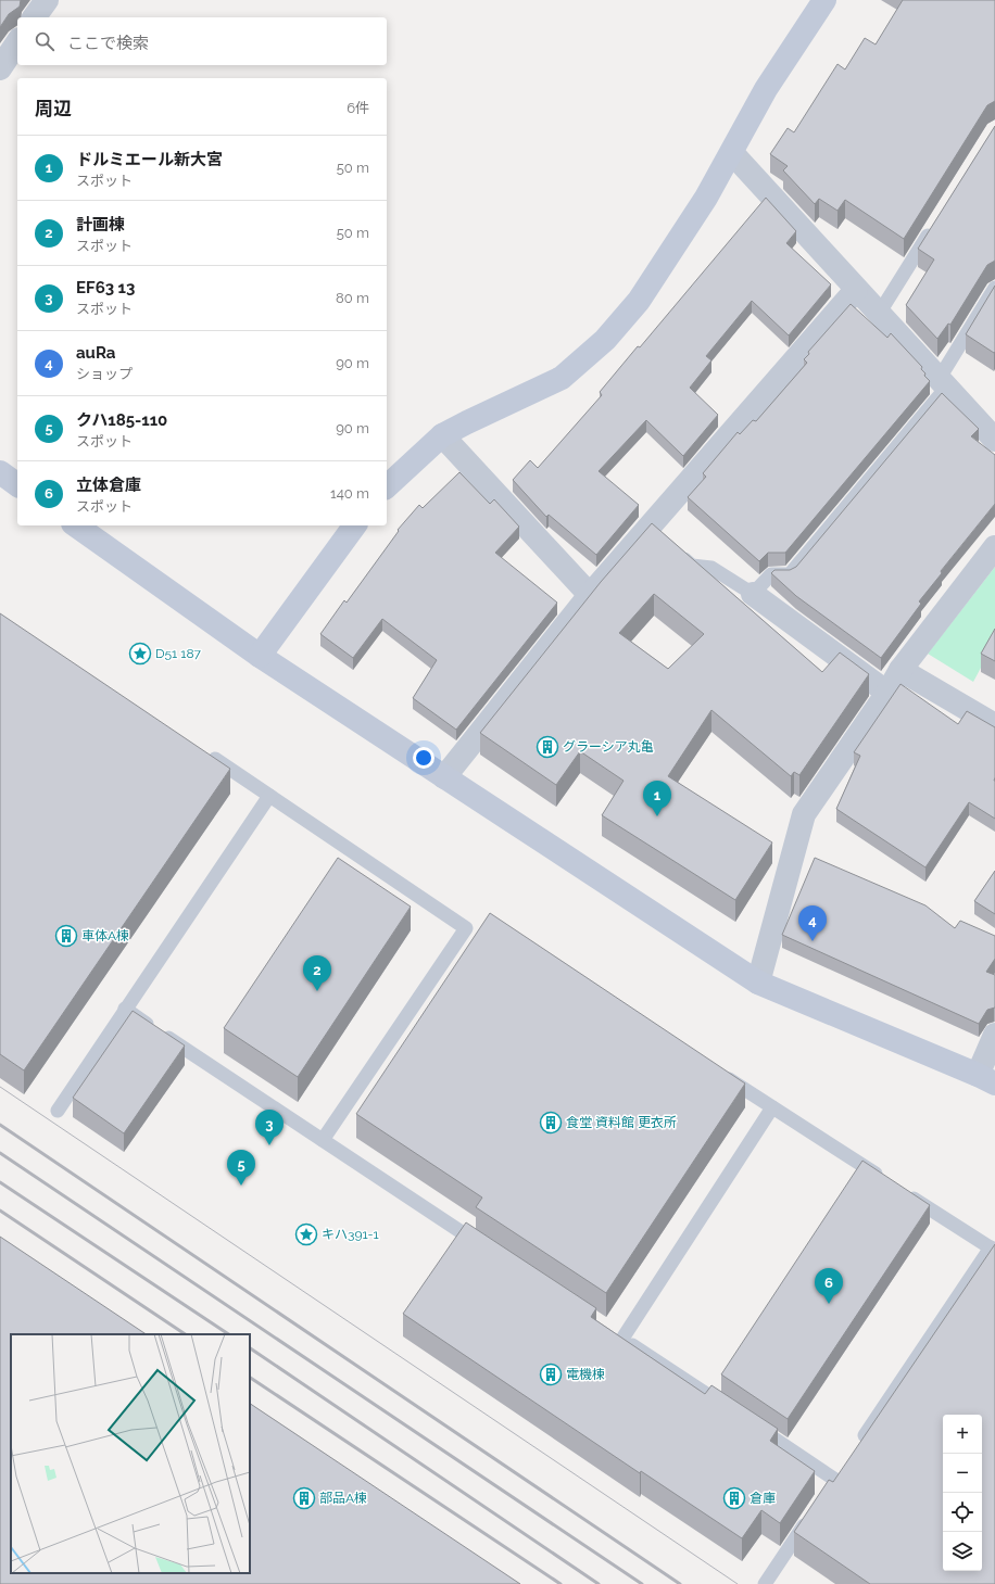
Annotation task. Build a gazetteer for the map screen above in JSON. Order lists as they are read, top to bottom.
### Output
{
  "places": {
    "place": ["D51 187", "キハ391-1"],
    "building": [
      "グラーシア丸亀",
      "車体A棟",
      "食堂 資料館 更衣所",
      "電機棟",
      "部品A棟",
      "倉庫"
    ]
  },
  "page": {
    "search": "ここで検索",
    "heading": ["周辺", "6件"],
    "list": [
      {
        "mark": "1",
        "name": "ドルミエール新大宮",
        "note": "スポット",
        "value": "50 m"
      },
      {
        "mark": "2",
        "name": "計画棟",
        "note": "スポット",
        "value": "50 m"
      },
      {
        "mark": "3",
        "name": "EF63 13",
        "note": "スポット",
        "value": "80 m"
      },
      {
        "mark": "4",
        "name": "auRa",
        "note": "ショップ",
        "value": "90 m"
      },
      {
        "mark": "5",
        "name": "クハ185-110",
        "note": "スポット",
        "value": "90 m"
      },
      {
        "mark": "6",
        "name": "立体倉庫",
        "note": "スポット",
        "value": "140 m"
      }
    ],
    "pins": [
      "1",
      "4",
      "2",
      "3",
      "5",
      "6"
    ],
    "map_buttons": ["+", "−"]
  }
}
